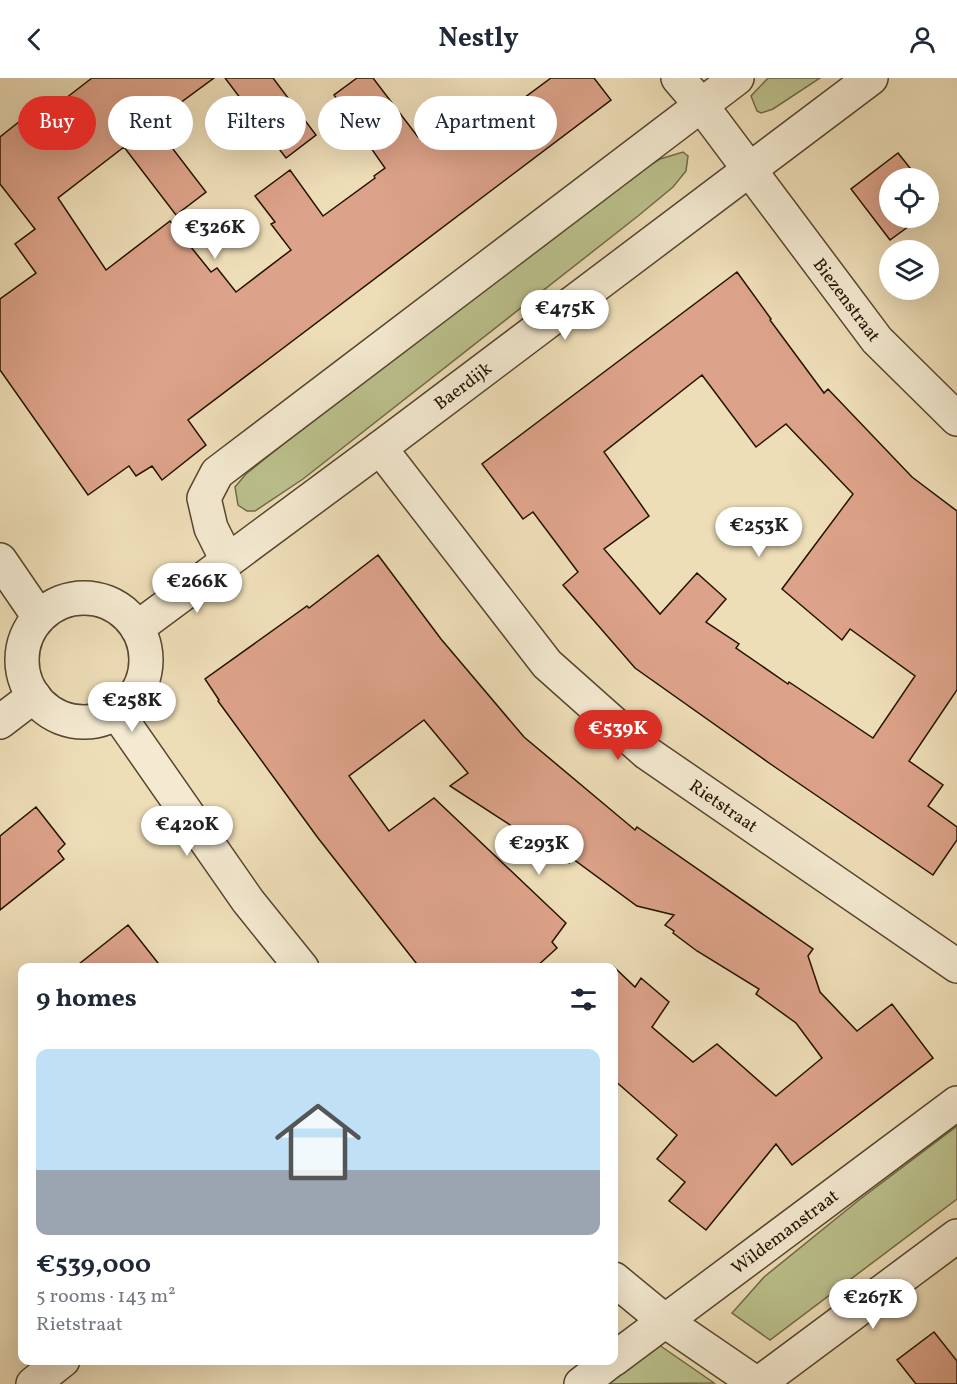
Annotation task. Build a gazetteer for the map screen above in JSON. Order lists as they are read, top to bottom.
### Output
{
  "streets": {
    "street": [
      "Biezenstraat",
      "Baerdijk",
      "Rietstraat",
      "Wildemanstraat"
    ]
  },
  "crossings": [
    ["Biezenstraat", "Baerdijk"],
    ["Baerdijk", "Rietstraat"]
  ],
  "page": {
    "header": "Nestly",
    "chip": [
      "Buy",
      "Rent",
      "Filters",
      "New",
      "Apartment"
    ],
    "price": [
      "€326K",
      "€475K",
      "€253K",
      "€266K",
      "€258K",
      "€539K",
      "€420K",
      "€293K",
      "€267K"
    ],
    "heading": "9 homes",
    "list": [
      {
        "name": "€539,000",
        "note": "5 rooms · 143 m² · Rietstraat"
      }
    ]
  }
}
